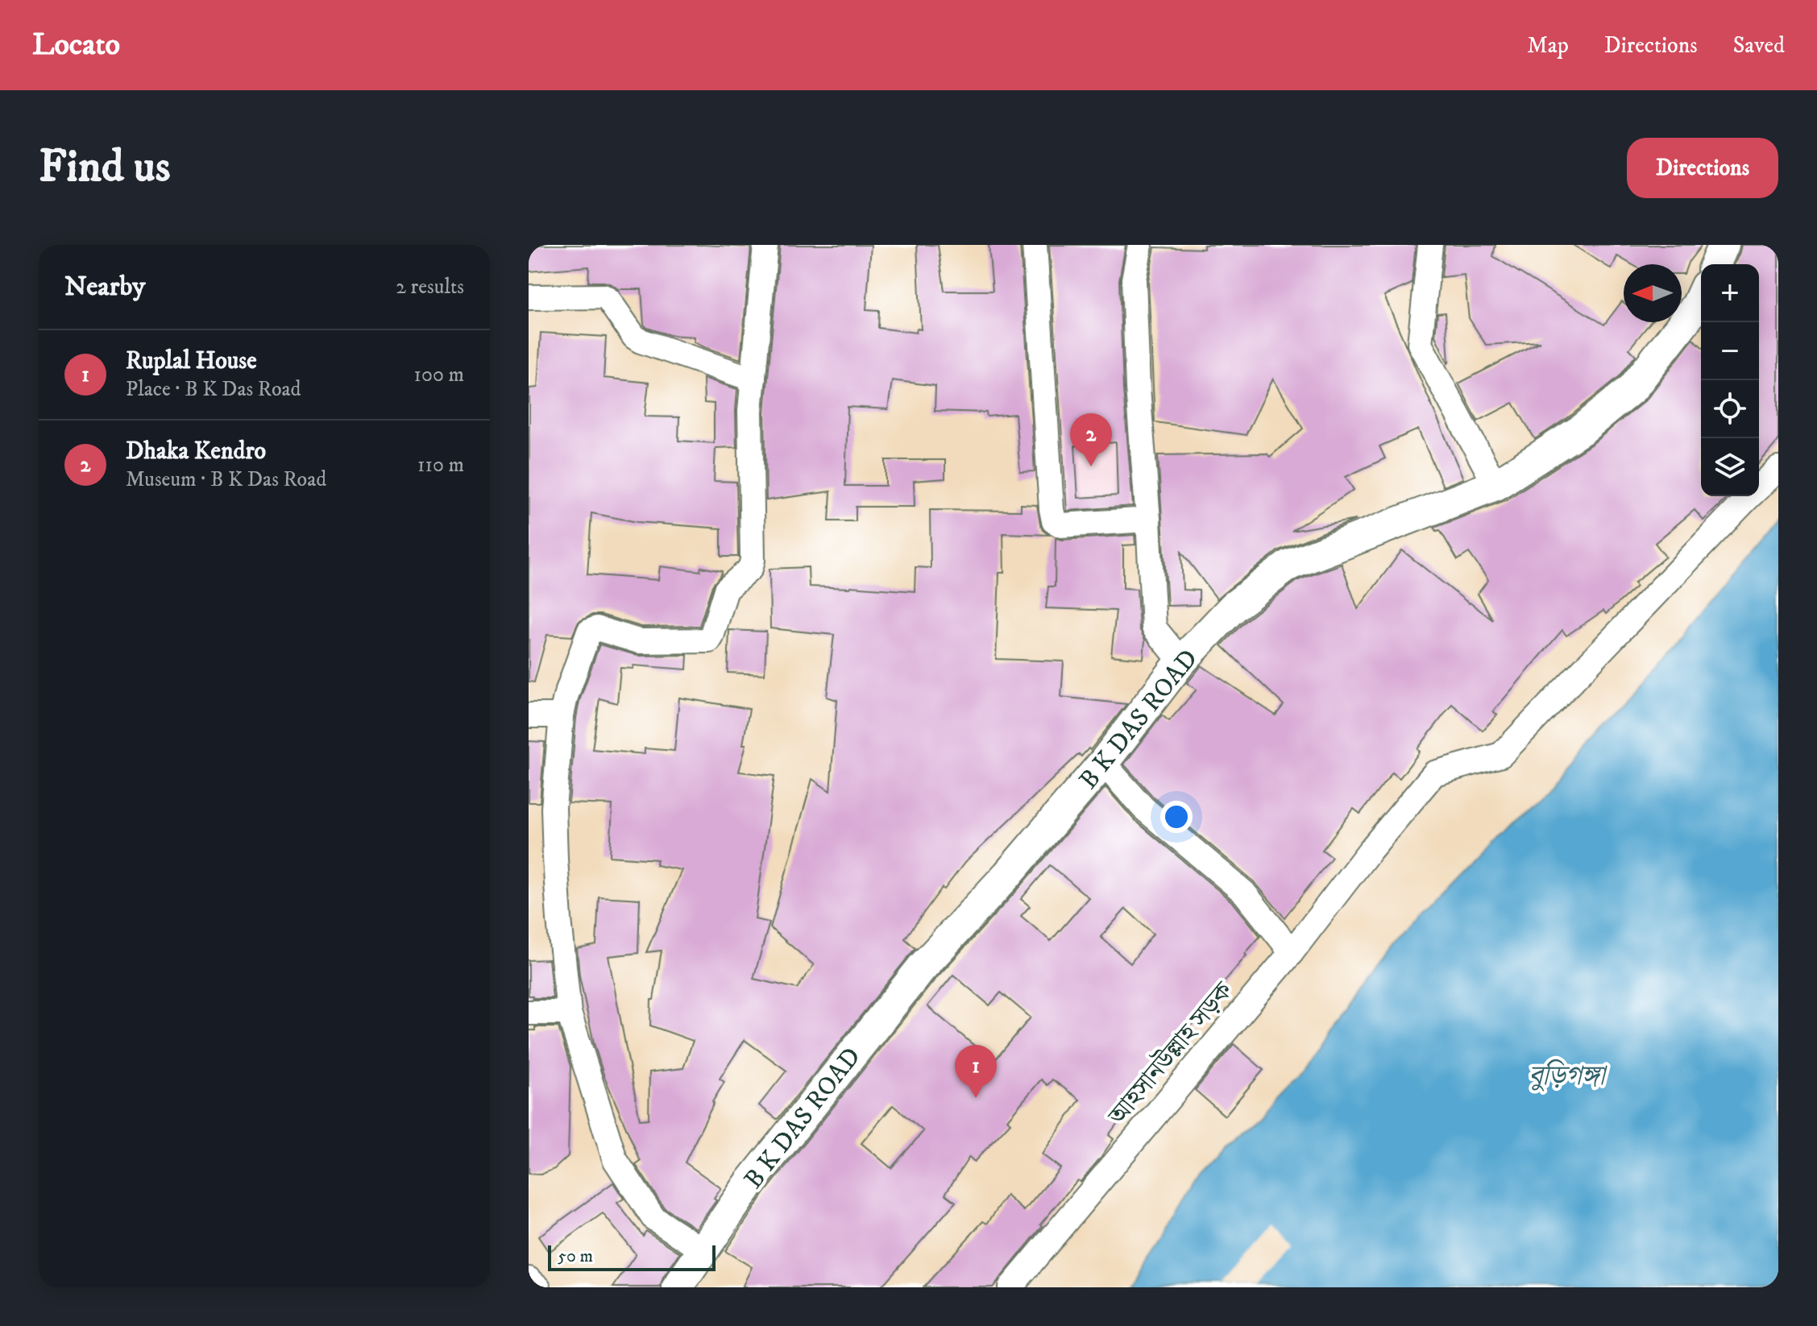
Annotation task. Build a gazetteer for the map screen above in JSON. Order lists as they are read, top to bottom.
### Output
{
  "streets": {
    "street": ["B K DAS ROAD", "আহসানউল্লাহ সড়ক"]
  },
  "water": ["বুড়িগঙ্গা"],
  "scale_bar": "50 m",
  "north": "left",
  "page": {
    "header": "Locato",
    "nav": ["Map", "Directions", "Saved"],
    "buttons": "Directions",
    "title": "Find us",
    "heading": ["Nearby", "2 results"],
    "map_buttons": ["+", "−"],
    "list": [
      {
        "mark": "1",
        "name": "Ruplal House",
        "note": "Place · B K Das Road",
        "value": "100 m"
      },
      {
        "mark": "2",
        "name": "Dhaka Kendro",
        "note": "Museum · B K Das Road",
        "value": "110 m"
      }
    ],
    "pins": ["2", "1"],
    "scale": "50 m"
  }
}
